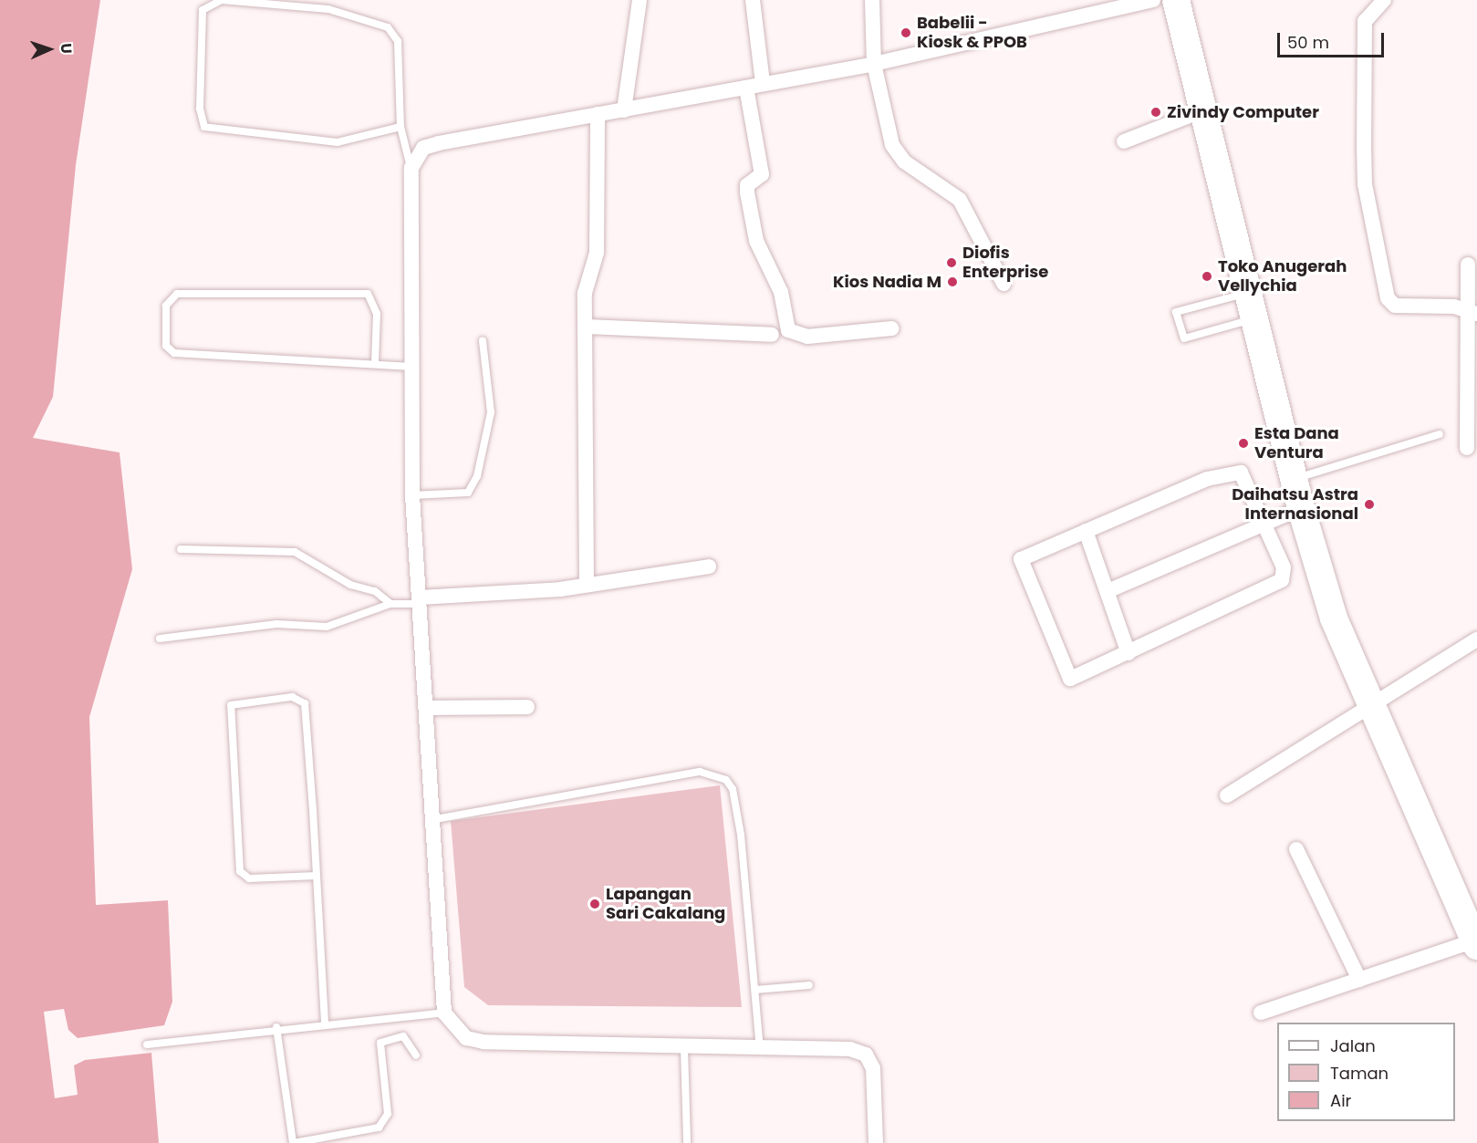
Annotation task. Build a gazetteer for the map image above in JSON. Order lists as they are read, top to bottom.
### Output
{
  "places": [
    "Babelii - Kiosk & PPOB",
    "Zivindy Computer",
    "Diofis Enterprise",
    "Toko Anugerah Vellychia",
    "Kios Nadia M",
    "Esta Dana Ventura",
    "Daihatsu Astra Internasional",
    "Lapangan Sari Cakalang"
  ],
  "legend": ["Jalan", "Taman", "Air"],
  "scale_bar": "50 m",
  "north": "right"
}
